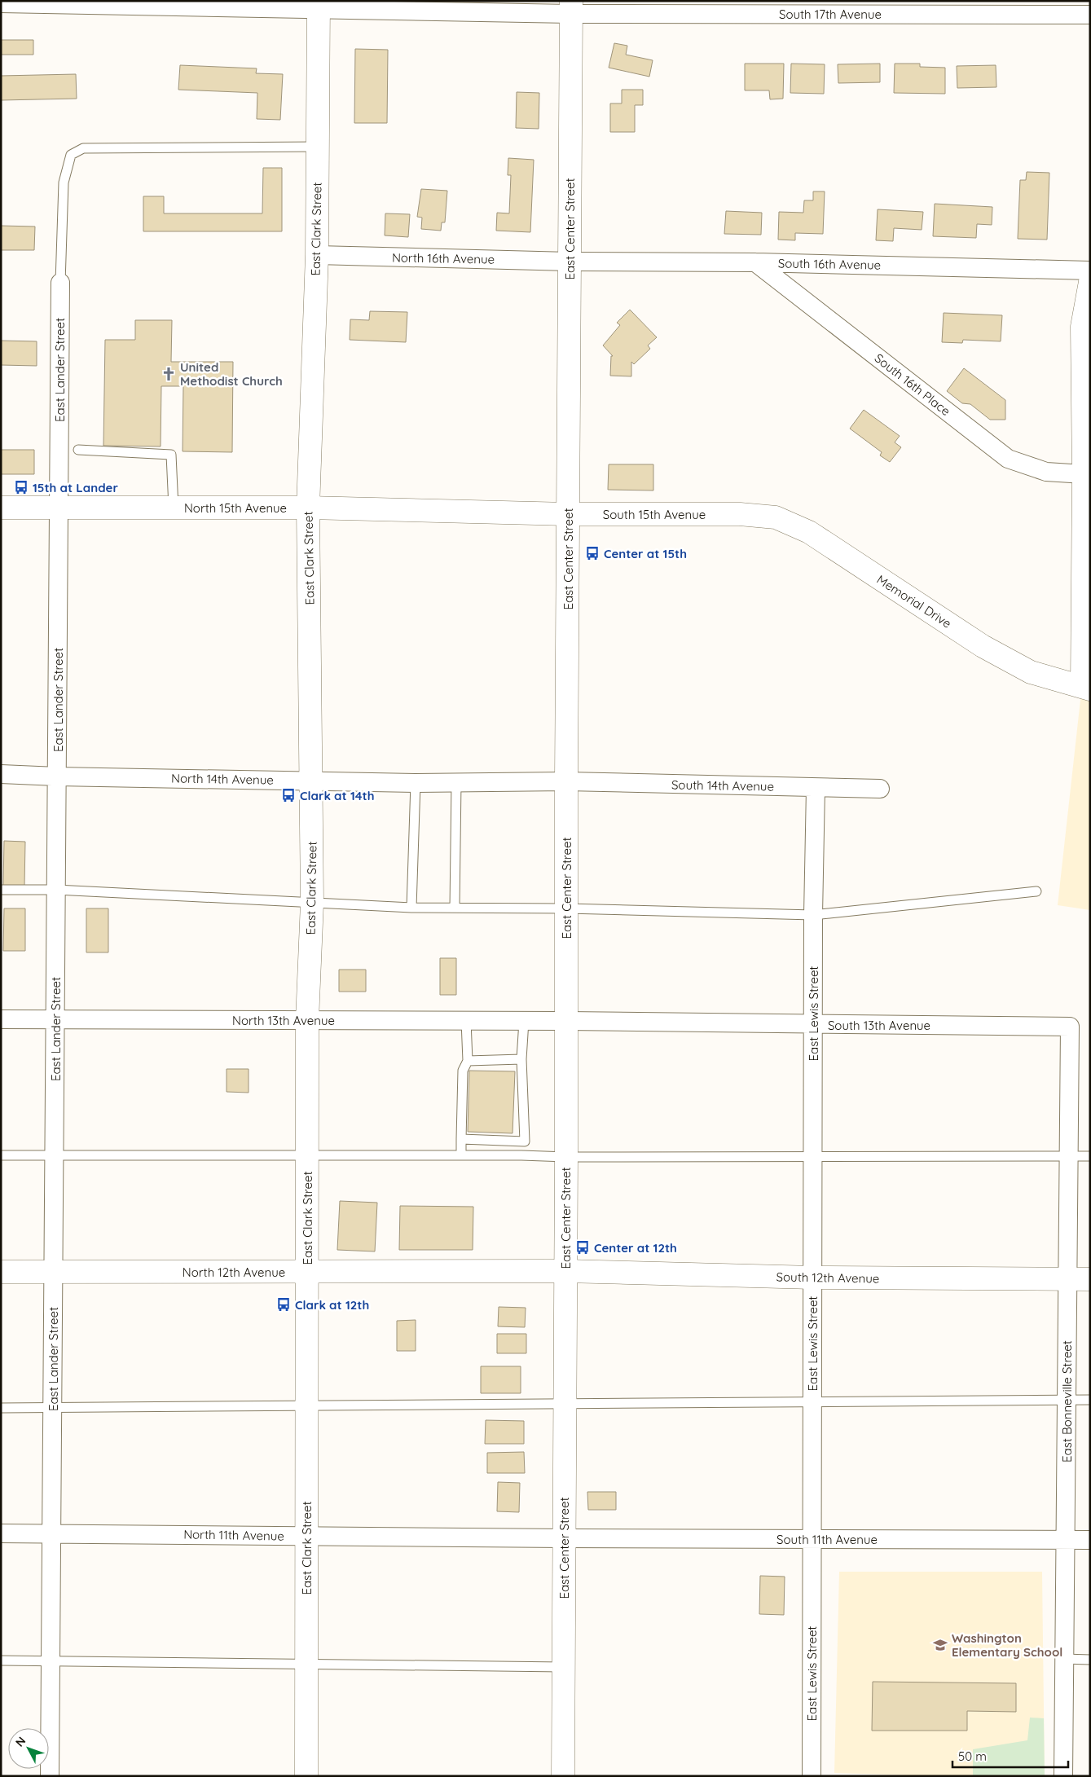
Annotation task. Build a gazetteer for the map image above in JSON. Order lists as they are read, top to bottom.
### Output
{
  "streets": {
    "main road": [
      "East Clark Street",
      "East Center Street",
      "North 15th Avenue",
      "South 15th Avenue",
      "Memorial Drive",
      "North 12th Avenue",
      "South 12th Avenue"
    ],
    "street": [
      "South 17th Avenue",
      "North 16th Avenue",
      "South 16th Avenue",
      "East Lander Street",
      "South 16th Place",
      "North 14th Avenue",
      "South 14th Avenue",
      "East Lewis Street",
      "North 13th Avenue",
      "South 13th Avenue",
      "East Bonneville Street",
      "North 11th Avenue",
      "South 11th Avenue"
    ]
  },
  "crossings": [
    ["South 17th Avenue", "East Clark Street"],
    ["South 17th Avenue", "East Center Street"],
    ["East Clark Street", "North 16th Avenue"],
    ["East Clark Street", "North 15th Avenue"],
    ["East Clark Street", "North 14th Avenue"],
    ["East Clark Street", "North 13th Avenue"],
    ["East Clark Street", "North 12th Avenue"],
    ["East Clark Street", "North 11th Avenue"],
    ["East Center Street", "North 16th Avenue"],
    ["East Center Street", "South 16th Avenue"],
    ["East Center Street", "North 15th Avenue"],
    ["East Center Street", "South 15th Avenue"],
    ["East Center Street", "North 14th Avenue"],
    ["East Center Street", "South 14th Avenue"],
    ["East Center Street", "North 13th Avenue"],
    ["East Center Street", "South 13th Avenue"],
    ["East Center Street", "North 12th Avenue"],
    ["East Center Street", "South 12th Avenue"],
    ["East Center Street", "North 11th Avenue"],
    ["East Center Street", "South 11th Avenue"],
    ["North 16th Avenue", "South 16th Avenue"],
    ["South 16th Avenue", "South 16th Place"],
    ["East Lander Street", "North 15th Avenue"],
    ["East Lander Street", "North 14th Avenue"],
    ["East Lander Street", "North 13th Avenue"],
    ["East Lander Street", "North 12th Avenue"],
    ["East Lander Street", "North 11th Avenue"],
    ["North 15th Avenue", "South 15th Avenue"],
    ["South 15th Avenue", "Memorial Drive"],
    ["North 14th Avenue", "South 14th Avenue"],
    ["South 14th Avenue", "East Lewis Street"],
    ["East Lewis Street", "South 13th Avenue"],
    ["East Lewis Street", "South 12th Avenue"],
    ["East Lewis Street", "South 11th Avenue"],
    ["North 13th Avenue", "South 13th Avenue"],
    ["South 13th Avenue", "East Bonneville Street"],
    ["North 12th Avenue", "South 12th Avenue"],
    ["South 12th Avenue", "East Bonneville Street"],
    ["East Bonneville Street", "South 11th Avenue"],
    ["North 11th Avenue", "South 11th Avenue"]
  ],
  "places": {
    "church": ["United Methodist Church"],
    "bus stop": [
      "15th at Lander",
      "Center at 15th",
      "Clark at 14th",
      "Center at 12th",
      "Clark at 12th"
    ],
    "school or university": ["Washington Elementary School"]
  },
  "scale_bar": "50 m",
  "north": "top left"
}
